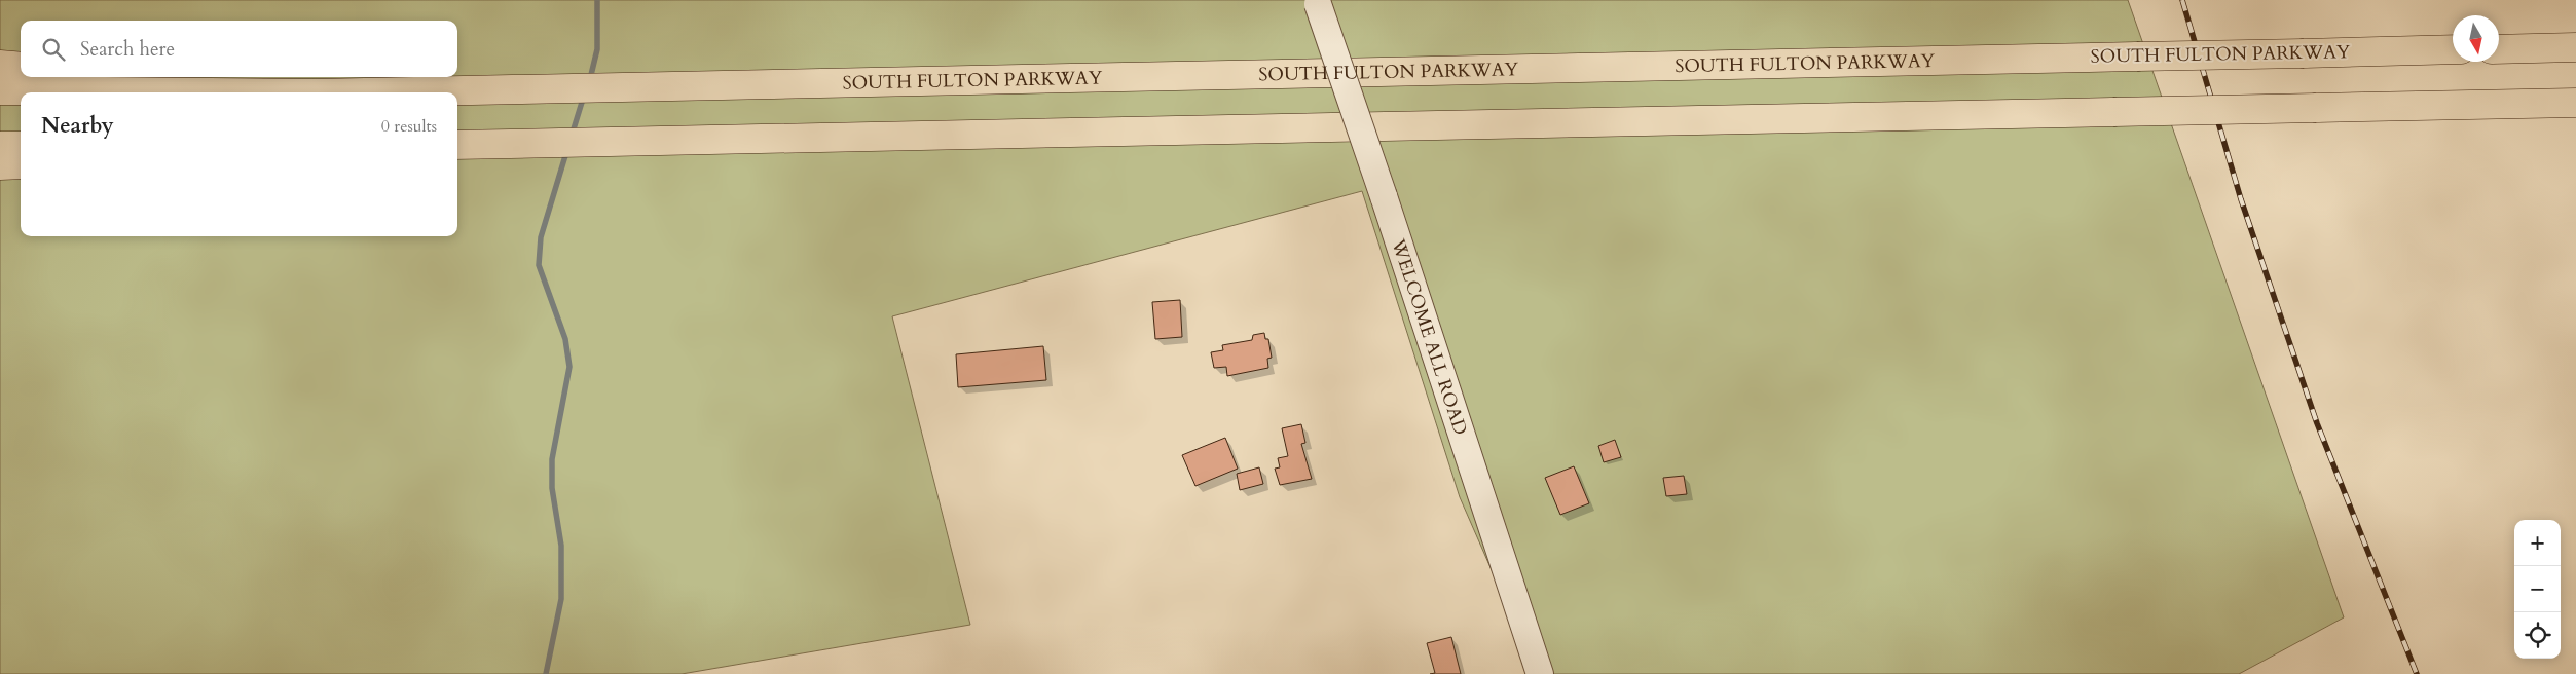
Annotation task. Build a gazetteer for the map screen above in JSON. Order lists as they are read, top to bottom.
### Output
{
  "streets": {
    "highway": ["SOUTH FULTON PARKWAY"],
    "street": ["WELCOME ALL ROAD"]
  },
  "north": "bottom",
  "page": {
    "search": "Search here",
    "heading": ["Nearby", "0 results"],
    "map_buttons": ["+", "−"]
  }
}
